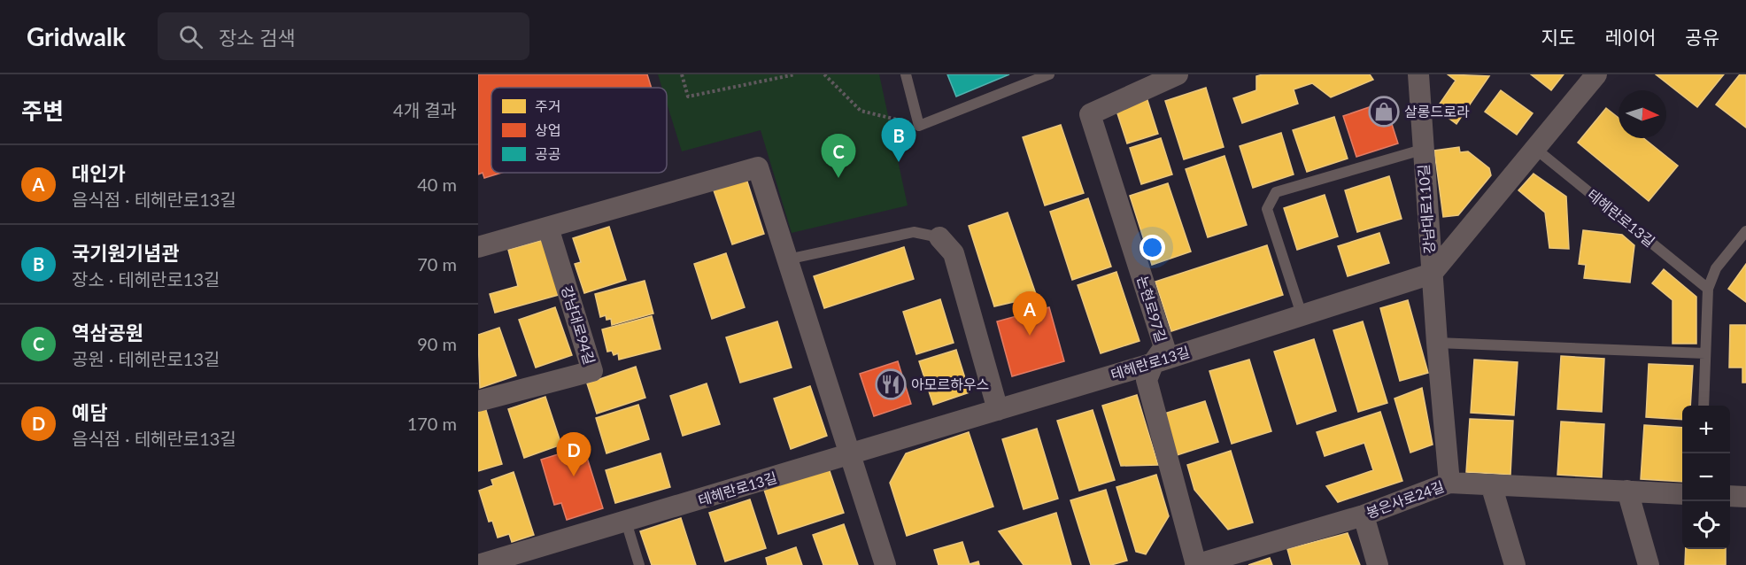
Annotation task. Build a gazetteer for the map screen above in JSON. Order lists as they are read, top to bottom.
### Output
{
  "streets": {
    "street": [
      "강남대로110길",
      "테헤란로13길",
      "논현로97길",
      "강남대로94길",
      "봉은사로24길"
    ]
  },
  "crossings": [
    ["강남대로110길", "테헤란로13길"],
    ["강남대로110길", "봉은사로24길"],
    ["테헤란로13길", "논현로97길"],
    ["논현로97길", "봉은사로24길"]
  ],
  "places": {
    "shop": ["살롱드로라"],
    "restaurant": ["아모르하우스"]
  },
  "legend": ["주거", "상업", "공공"],
  "north": "right",
  "page": {
    "header": "Gridwalk",
    "search": "장소 검색",
    "nav": ["지도", "레이어", "공유"],
    "heading": ["주변", "4개 결과"],
    "pins": [
      "B",
      "C",
      "A",
      "D"
    ],
    "list": [
      {
        "mark": "A",
        "name": "대인가",
        "note": "음식점 · 테헤란로13길",
        "value": "40 m"
      },
      {
        "mark": "B",
        "name": "국기원기념관",
        "note": "장소 · 테헤란로13길",
        "value": "70 m"
      },
      {
        "mark": "C",
        "name": "역삼공원",
        "note": "공원 · 테헤란로13길",
        "value": "90 m"
      },
      {
        "mark": "D",
        "name": "예담",
        "note": "음식점 · 테헤란로13길",
        "value": "170 m"
      }
    ],
    "map_buttons": ["+", "−"]
  }
}
